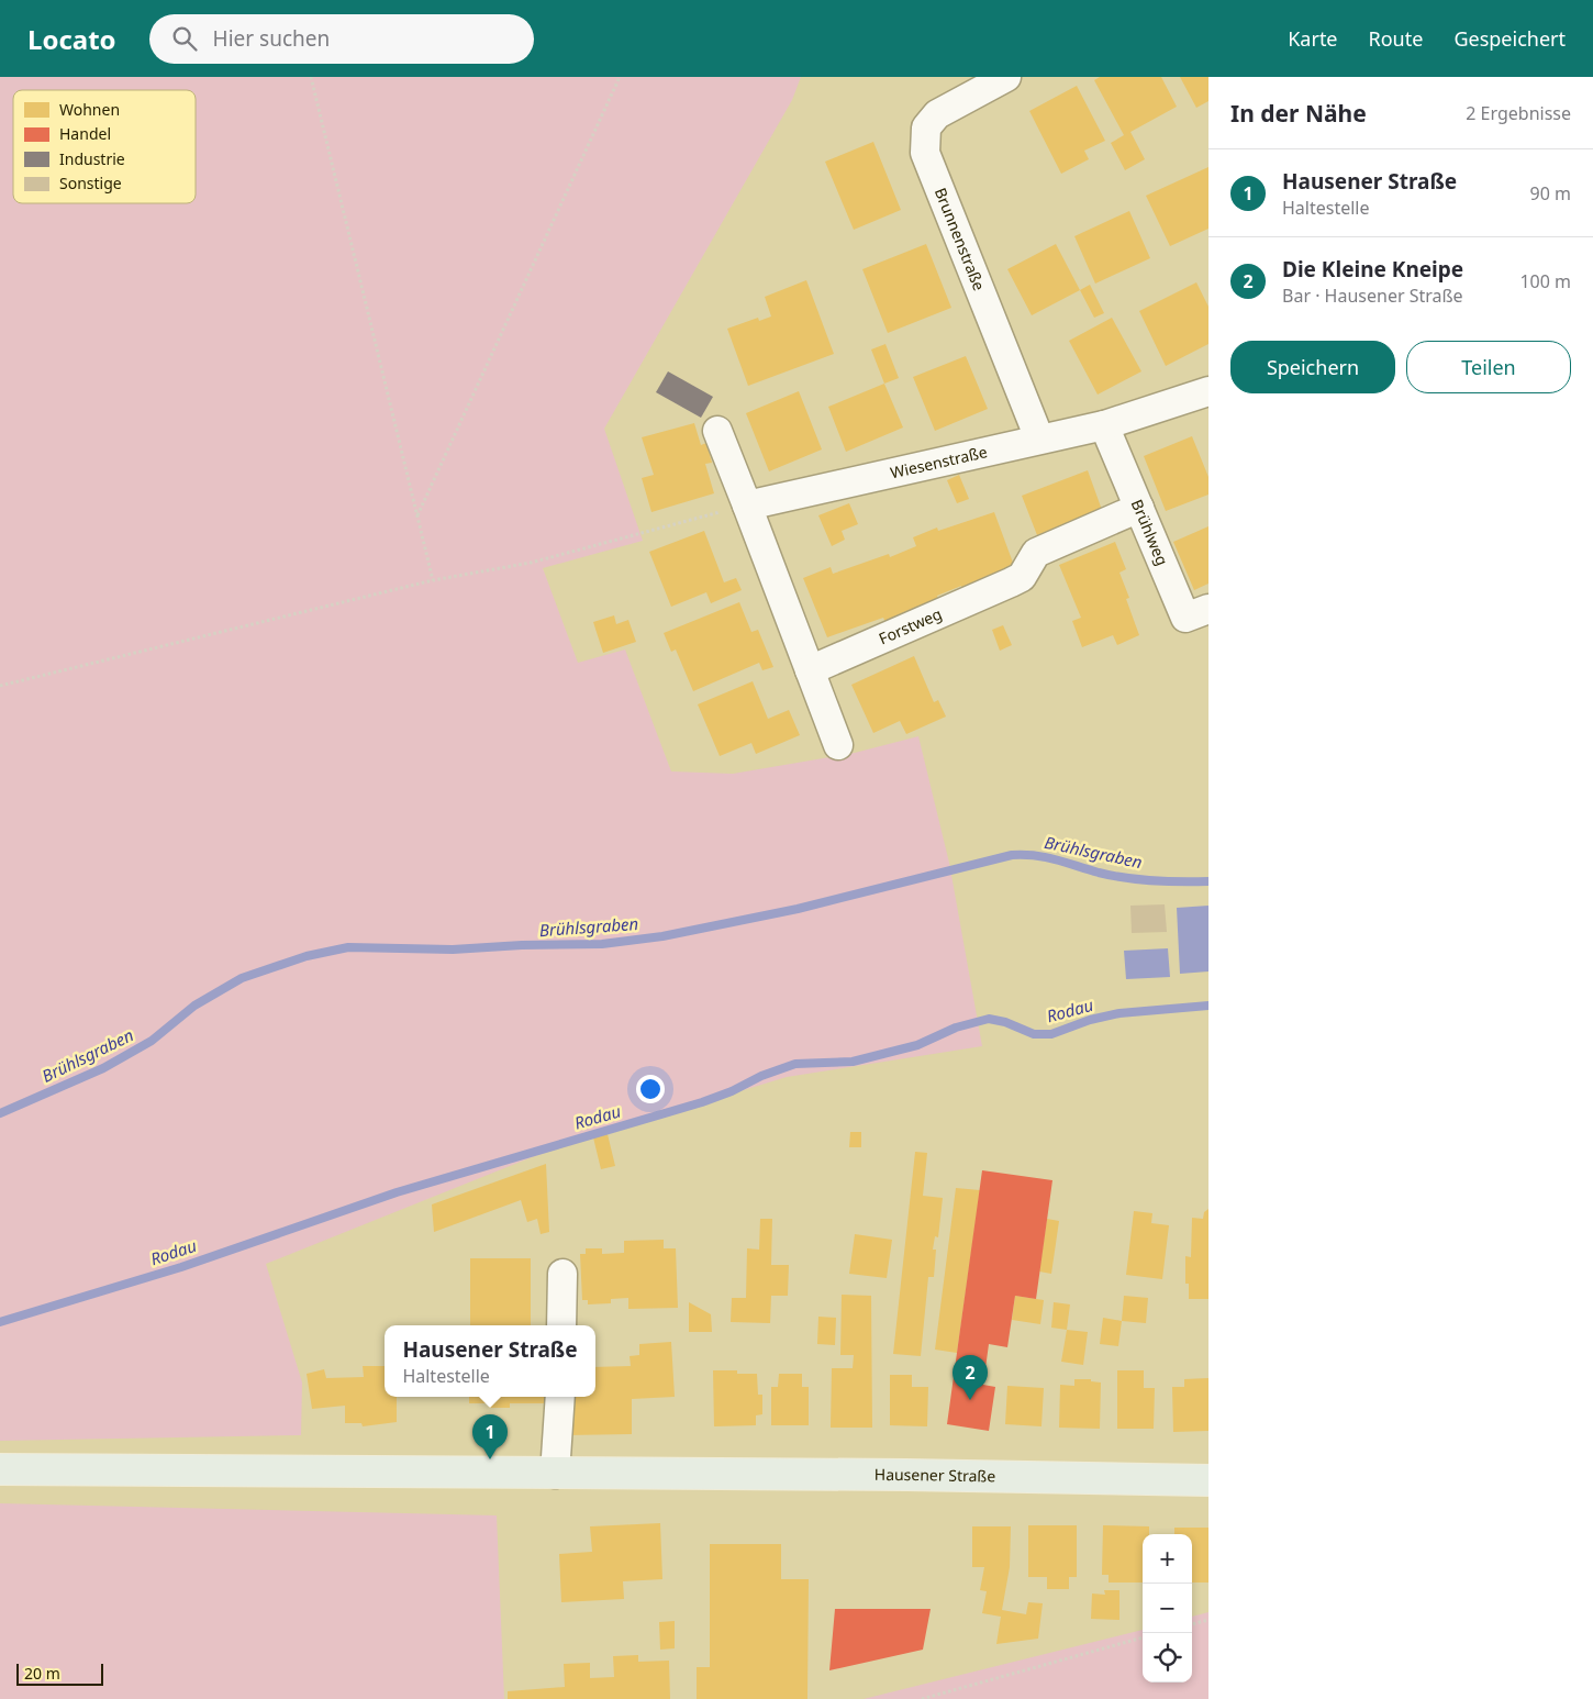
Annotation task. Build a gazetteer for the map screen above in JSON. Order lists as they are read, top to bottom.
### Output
{
  "streets": {
    "main road": ["Hausener Straße"],
    "street": [
      "Brunnenstraße",
      "Wiesenstraße",
      "Brühlweg",
      "Forstweg"
    ]
  },
  "crossings": [
    ["Brunnenstraße", "Wiesenstraße"],
    ["Wiesenstraße", "Brühlweg"],
    ["Brühlweg", "Forstweg"]
  ],
  "water": ["Brühlsgraben", "Rodau"],
  "legend": [
    "Wohnen",
    "Handel",
    "Industrie",
    "Sonstige"
  ],
  "scale_bar": "20 m",
  "page": {
    "header": "Locato",
    "search": "Hier suchen",
    "nav": ["Karte", "Route", "Gespeichert"],
    "heading": ["In der Nähe", "2 Ergebnisse"],
    "list": [
      {
        "mark": "1",
        "name": "Hausener Straße",
        "note": "Haltestelle",
        "value": "90 m"
      },
      {
        "mark": "2",
        "name": "Die Kleine Kneipe",
        "note": "Bar · Hausener Straße",
        "value": "100 m"
      }
    ],
    "buttons": ["Speichern", "Teilen"],
    "popup": ["Hausener Straße", "Haltestelle"],
    "pins": ["2", "1"],
    "map_buttons": ["+", "−"],
    "scale": "20 m"
  }
}
